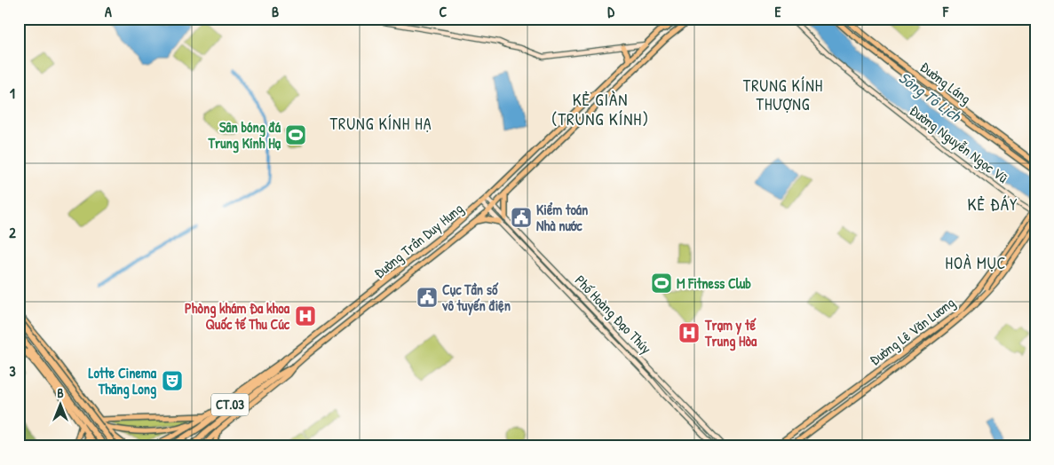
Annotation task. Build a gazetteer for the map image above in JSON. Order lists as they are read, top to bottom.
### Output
{
  "streets": {
    "highway": ["CT.03"],
    "main road": [
      "Đường Láng",
      "Đường Nguyễn Ngọc Vũ",
      "Đường Trần Duy Hưng",
      "Phố Hoàng Đạo Thúy",
      "Đường Lê Văn Lương"
    ]
  },
  "crossings": [
    ["Đường Nguyễn Ngọc Vũ", "Đường Lê Văn Lương"],
    ["Đường Trần Duy Hưng", "Phố Hoàng Đạo Thúy"],
    ["Đường Trần Duy Hưng", "CT.03"]
  ],
  "districts": [
    "TRUNG KÍNH THƯỢNG",
    "KẺ GIÀN (TRUNG KÍNH)",
    "TRUNG KÍNH HẠ",
    "KẺ ĐÁY",
    "HOÀ MỤC"
  ],
  "water": ["Sông Tô Lịch"],
  "places": {
    "sports": ["Sân bóng đá Trung Kính Hạ", "M Fitness Club"],
    "public building": ["Kiểm toán Nhà nước", "Cục Tần số vô tuyến điện"],
    "hospital": ["Phòng khám Đa khoa Quốc tế Thu Cúc", "Trạm y tế Trung Hòa"],
    "theatre": ["Lotte Cinema Thăng Long"]
  },
  "north": "top",
  "grid": {
    "columns": [
      "A",
      "B",
      "C",
      "D",
      "E",
      "F"
    ],
    "rows": ["1", "2", "3"]
  }
}
